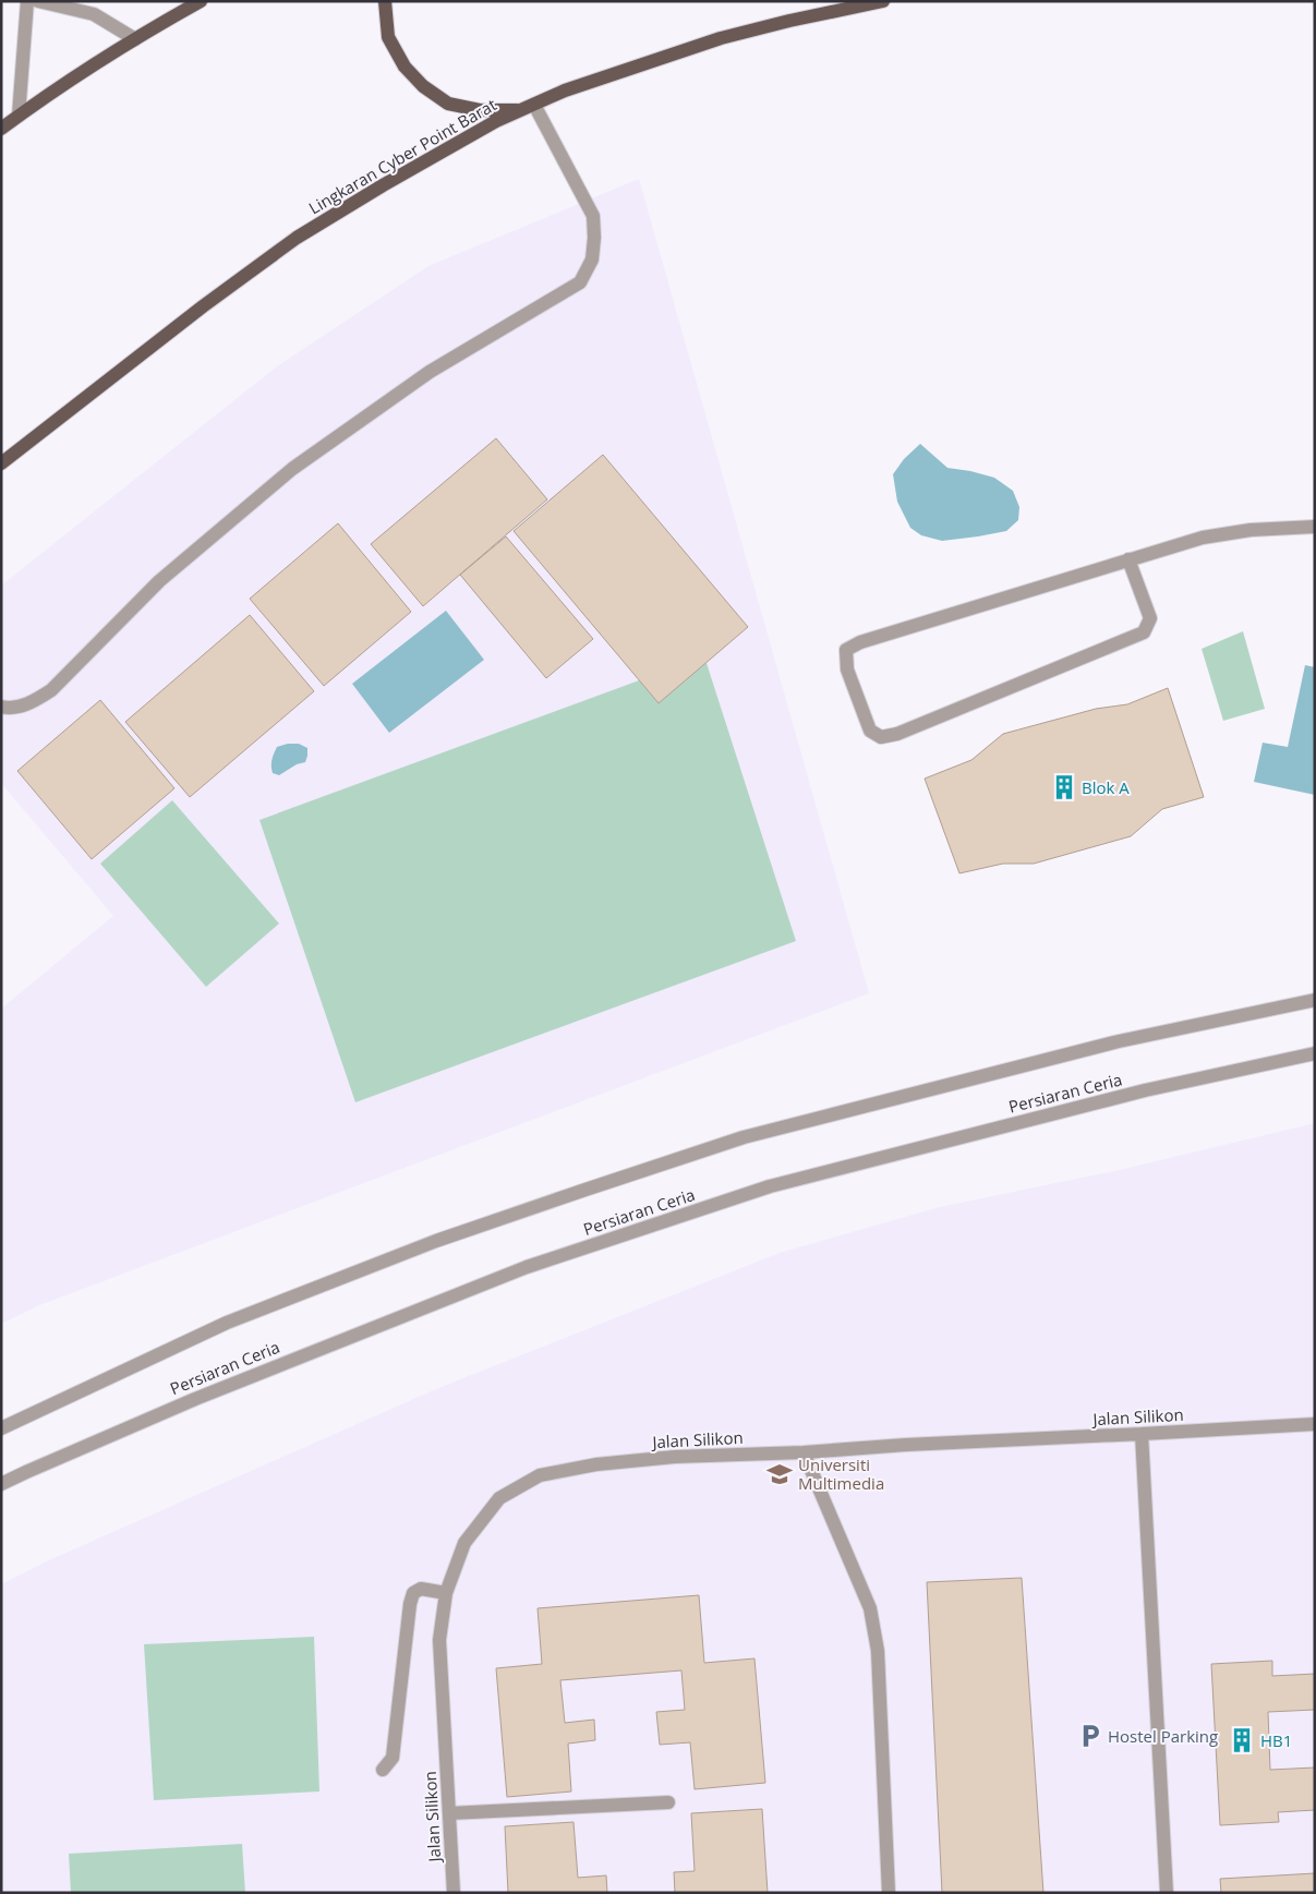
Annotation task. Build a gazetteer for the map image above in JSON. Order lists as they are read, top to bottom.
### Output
{
  "streets": {
    "main road": ["Lingkaran Cyber Point Barat"],
    "street": ["Persiaran Ceria", "Jalan Silikon"]
  },
  "places": {
    "building": ["Blok A", "HB1"],
    "school or university": ["Universiti Multimedia"],
    "parking": ["Hostel Parking"]
  }
}
